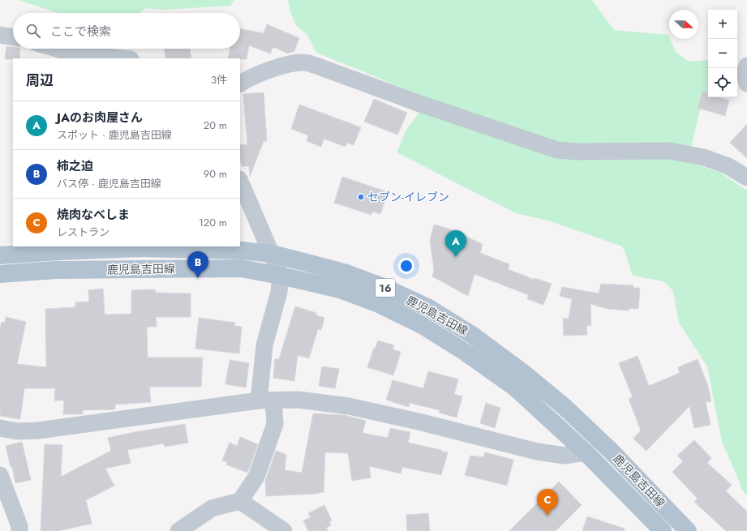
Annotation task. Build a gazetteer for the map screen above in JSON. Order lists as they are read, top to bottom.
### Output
{
  "streets": {
    "main road": ["鹿児島吉田線", "16"]
  },
  "places": ["セブン-イレブン"],
  "north": "right",
  "page": {
    "map_buttons": ["+", "−"],
    "search": "ここで検索",
    "heading": ["周辺", "3件"],
    "list": [
      {
        "mark": "A",
        "name": "JAのお肉屋さん",
        "note": "スポット · 鹿児島吉田線",
        "value": "20 m"
      },
      {
        "mark": "B",
        "name": "柿之迫",
        "note": "バス停 · 鹿児島吉田線",
        "value": "90 m"
      },
      {
        "mark": "C",
        "name": "焼肉なべしま",
        "note": "レストラン",
        "value": "120 m"
      }
    ],
    "pins": ["A", "B", "C"]
  }
}
